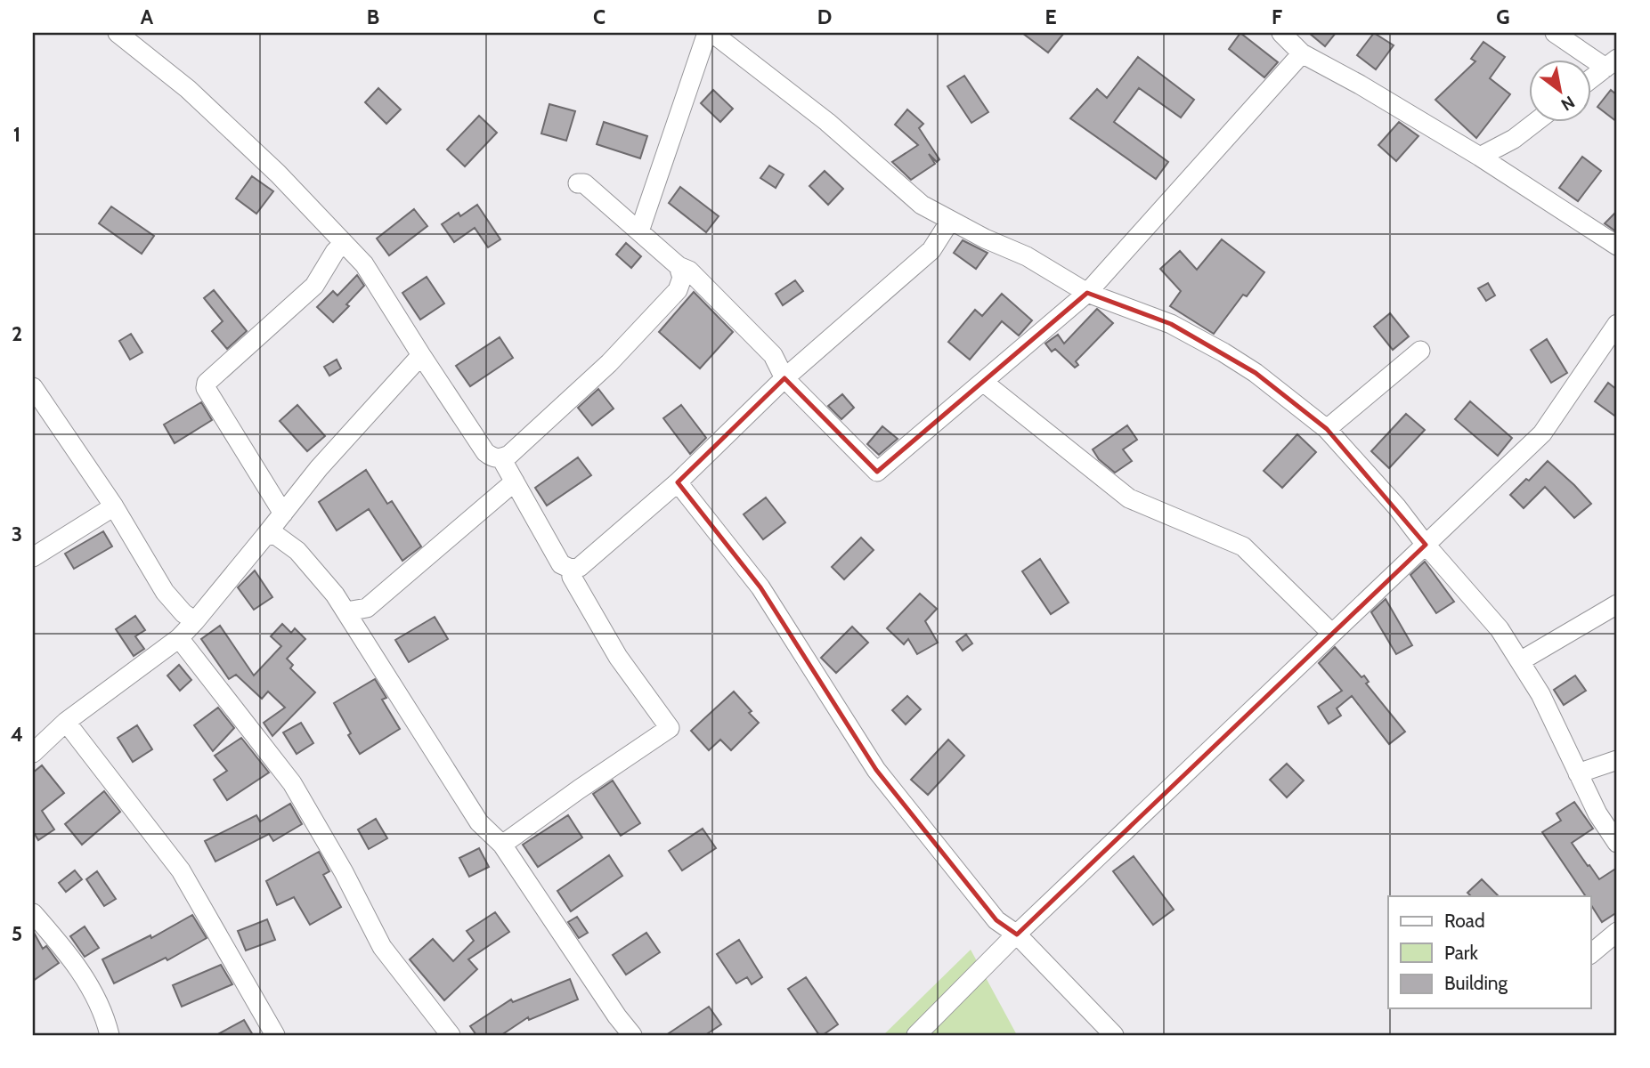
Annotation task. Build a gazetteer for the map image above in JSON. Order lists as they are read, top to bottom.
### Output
{
  "legend": ["Road", "Park", "Building"],
  "north": "bottom right",
  "grid": {
    "columns": [
      "A",
      "B",
      "C",
      "D",
      "E",
      "F",
      "G"
    ],
    "rows": [
      "1",
      "2",
      "3",
      "4",
      "5"
    ]
  }
}
